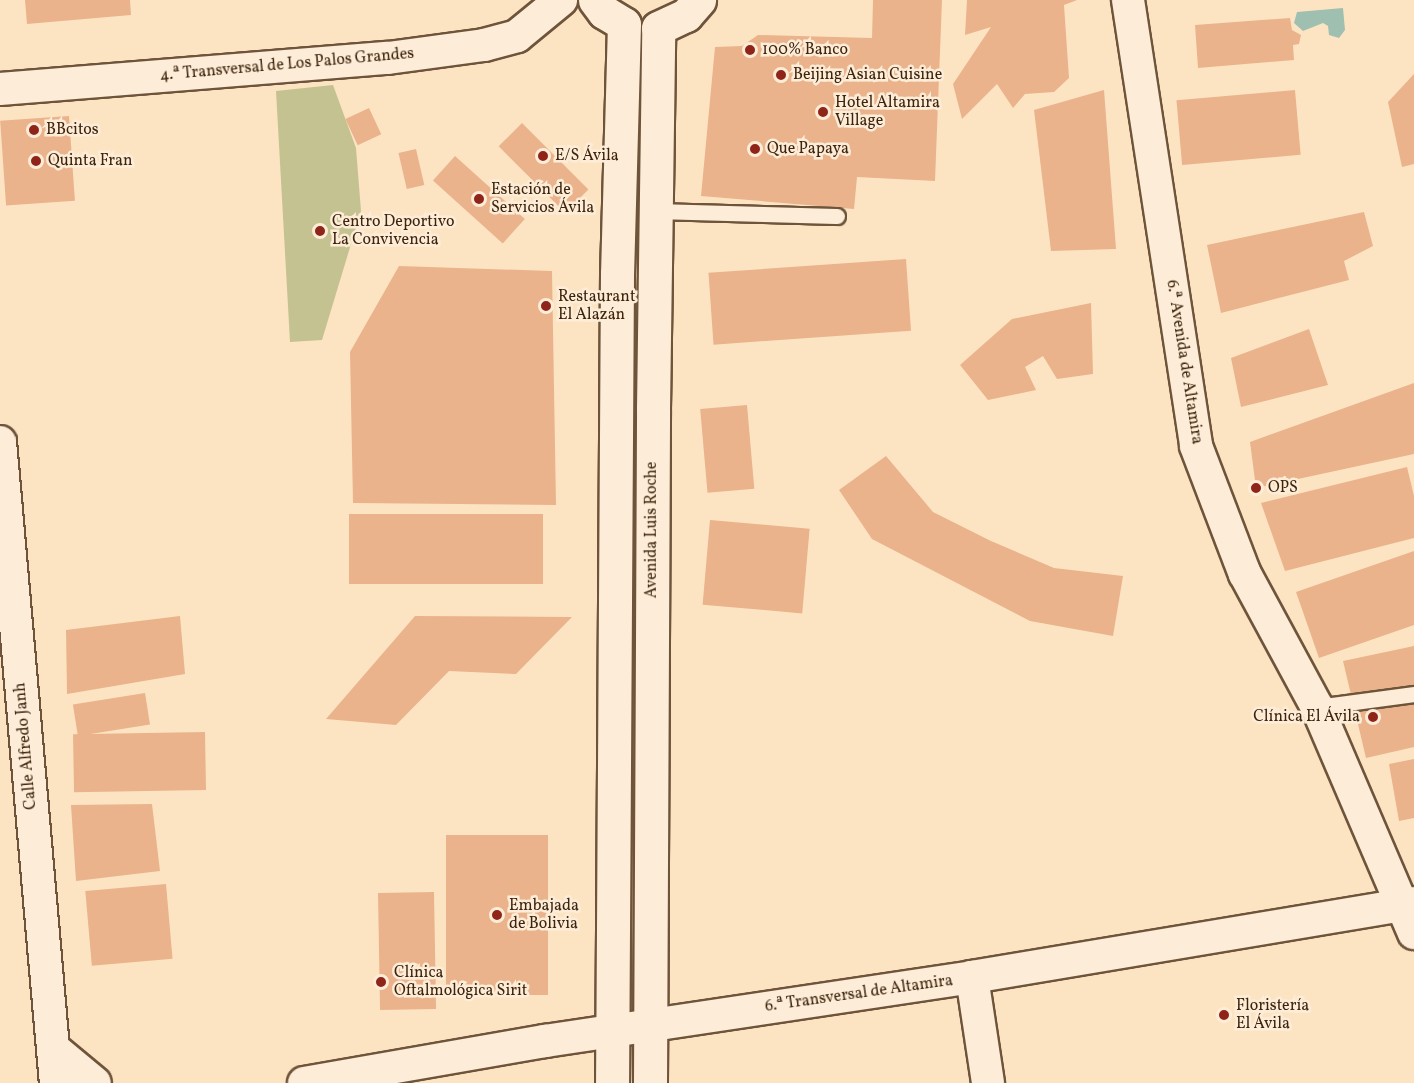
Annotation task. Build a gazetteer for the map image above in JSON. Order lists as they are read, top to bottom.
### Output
{
  "streets": {
    "main road": ["Avenida Luis Roche"],
    "street": [
      "4.ª Transversal de Los Palos Grandes",
      "6.ª Avenida de Altamira",
      "Calle Alfredo Janh",
      "6.ª Transversal de Altamira"
    ]
  },
  "crossings": [
    ["6.ª Avenida de Altamira", "6.ª Transversal de Altamira"],
    ["Avenida Luis Roche", "6.ª Transversal de Altamira"]
  ],
  "places": [
    "100% Banco",
    "Beijing Asian Cuisine",
    "Hotel Altamira Village",
    "BBcitos",
    "Que Papaya",
    "E/S Ávila",
    "Quinta Fran",
    "Estación de Servicios Ávila",
    "Centro Deportivo La Convivencia",
    "Restaurant El Alazán",
    "OPS",
    "Clínica El Ávila",
    "Embajada de Bolivia",
    "Clínica Oftalmológica Sirit",
    "Floristería El Ávila"
  ]
}
